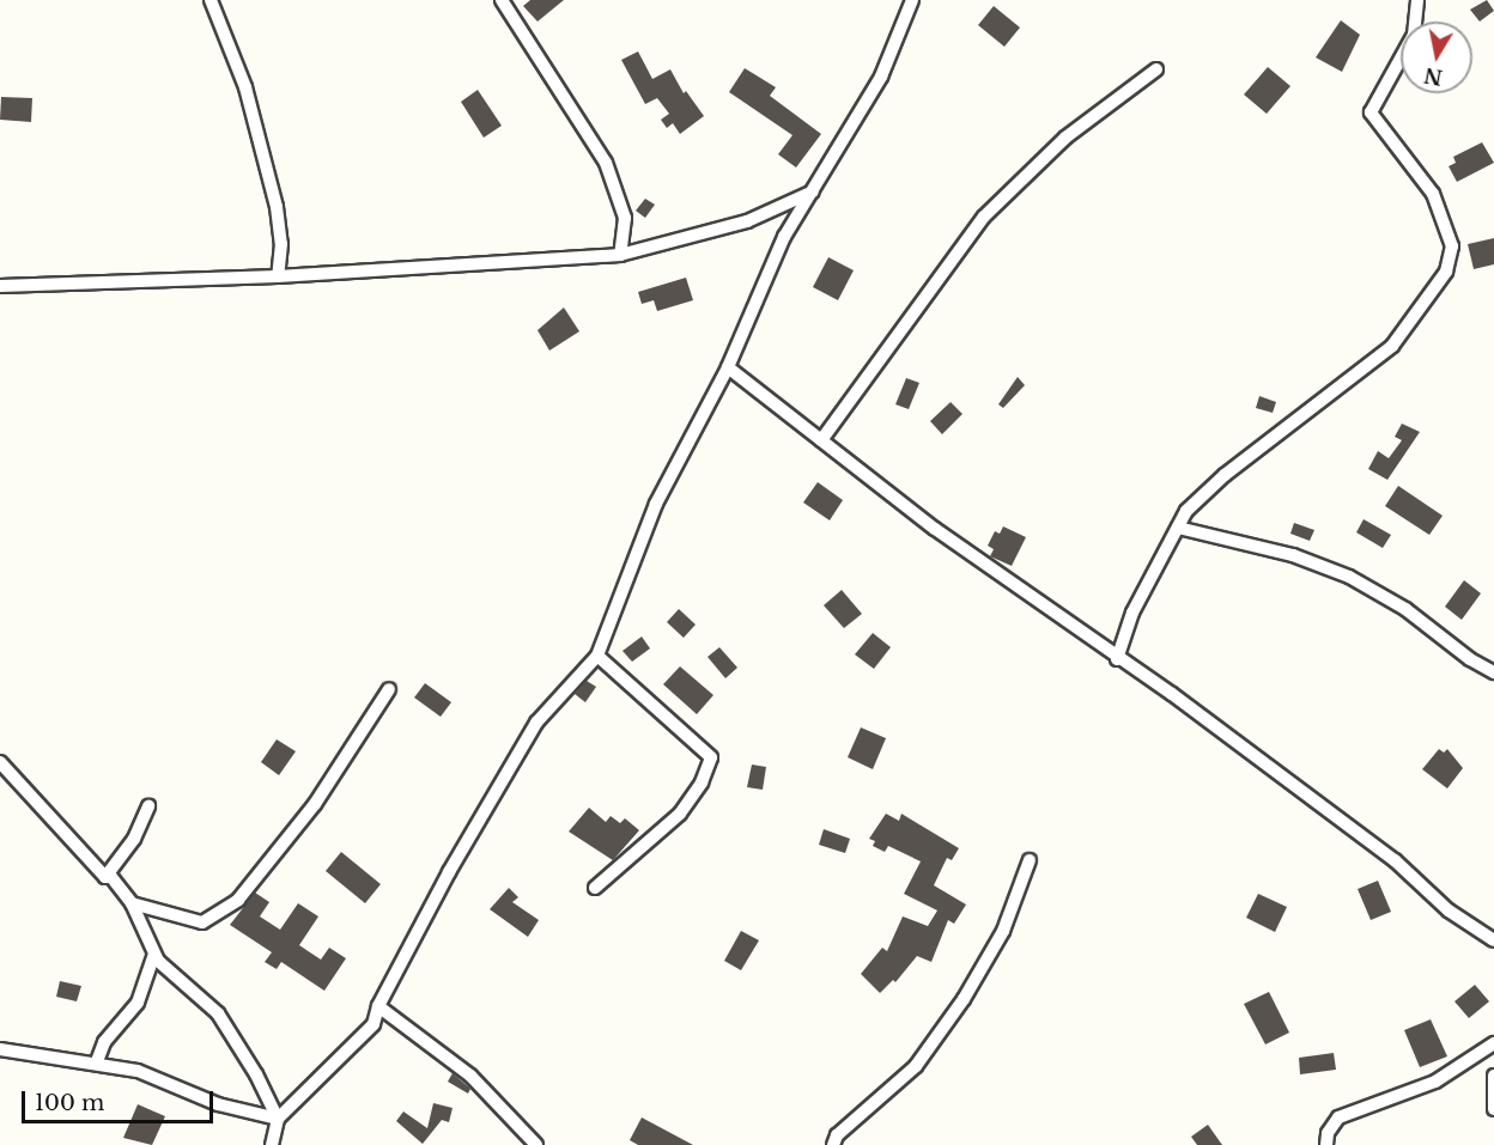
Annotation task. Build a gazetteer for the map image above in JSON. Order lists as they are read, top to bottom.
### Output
{
  "scale_bar": "100 m",
  "north": "bottom"
}
